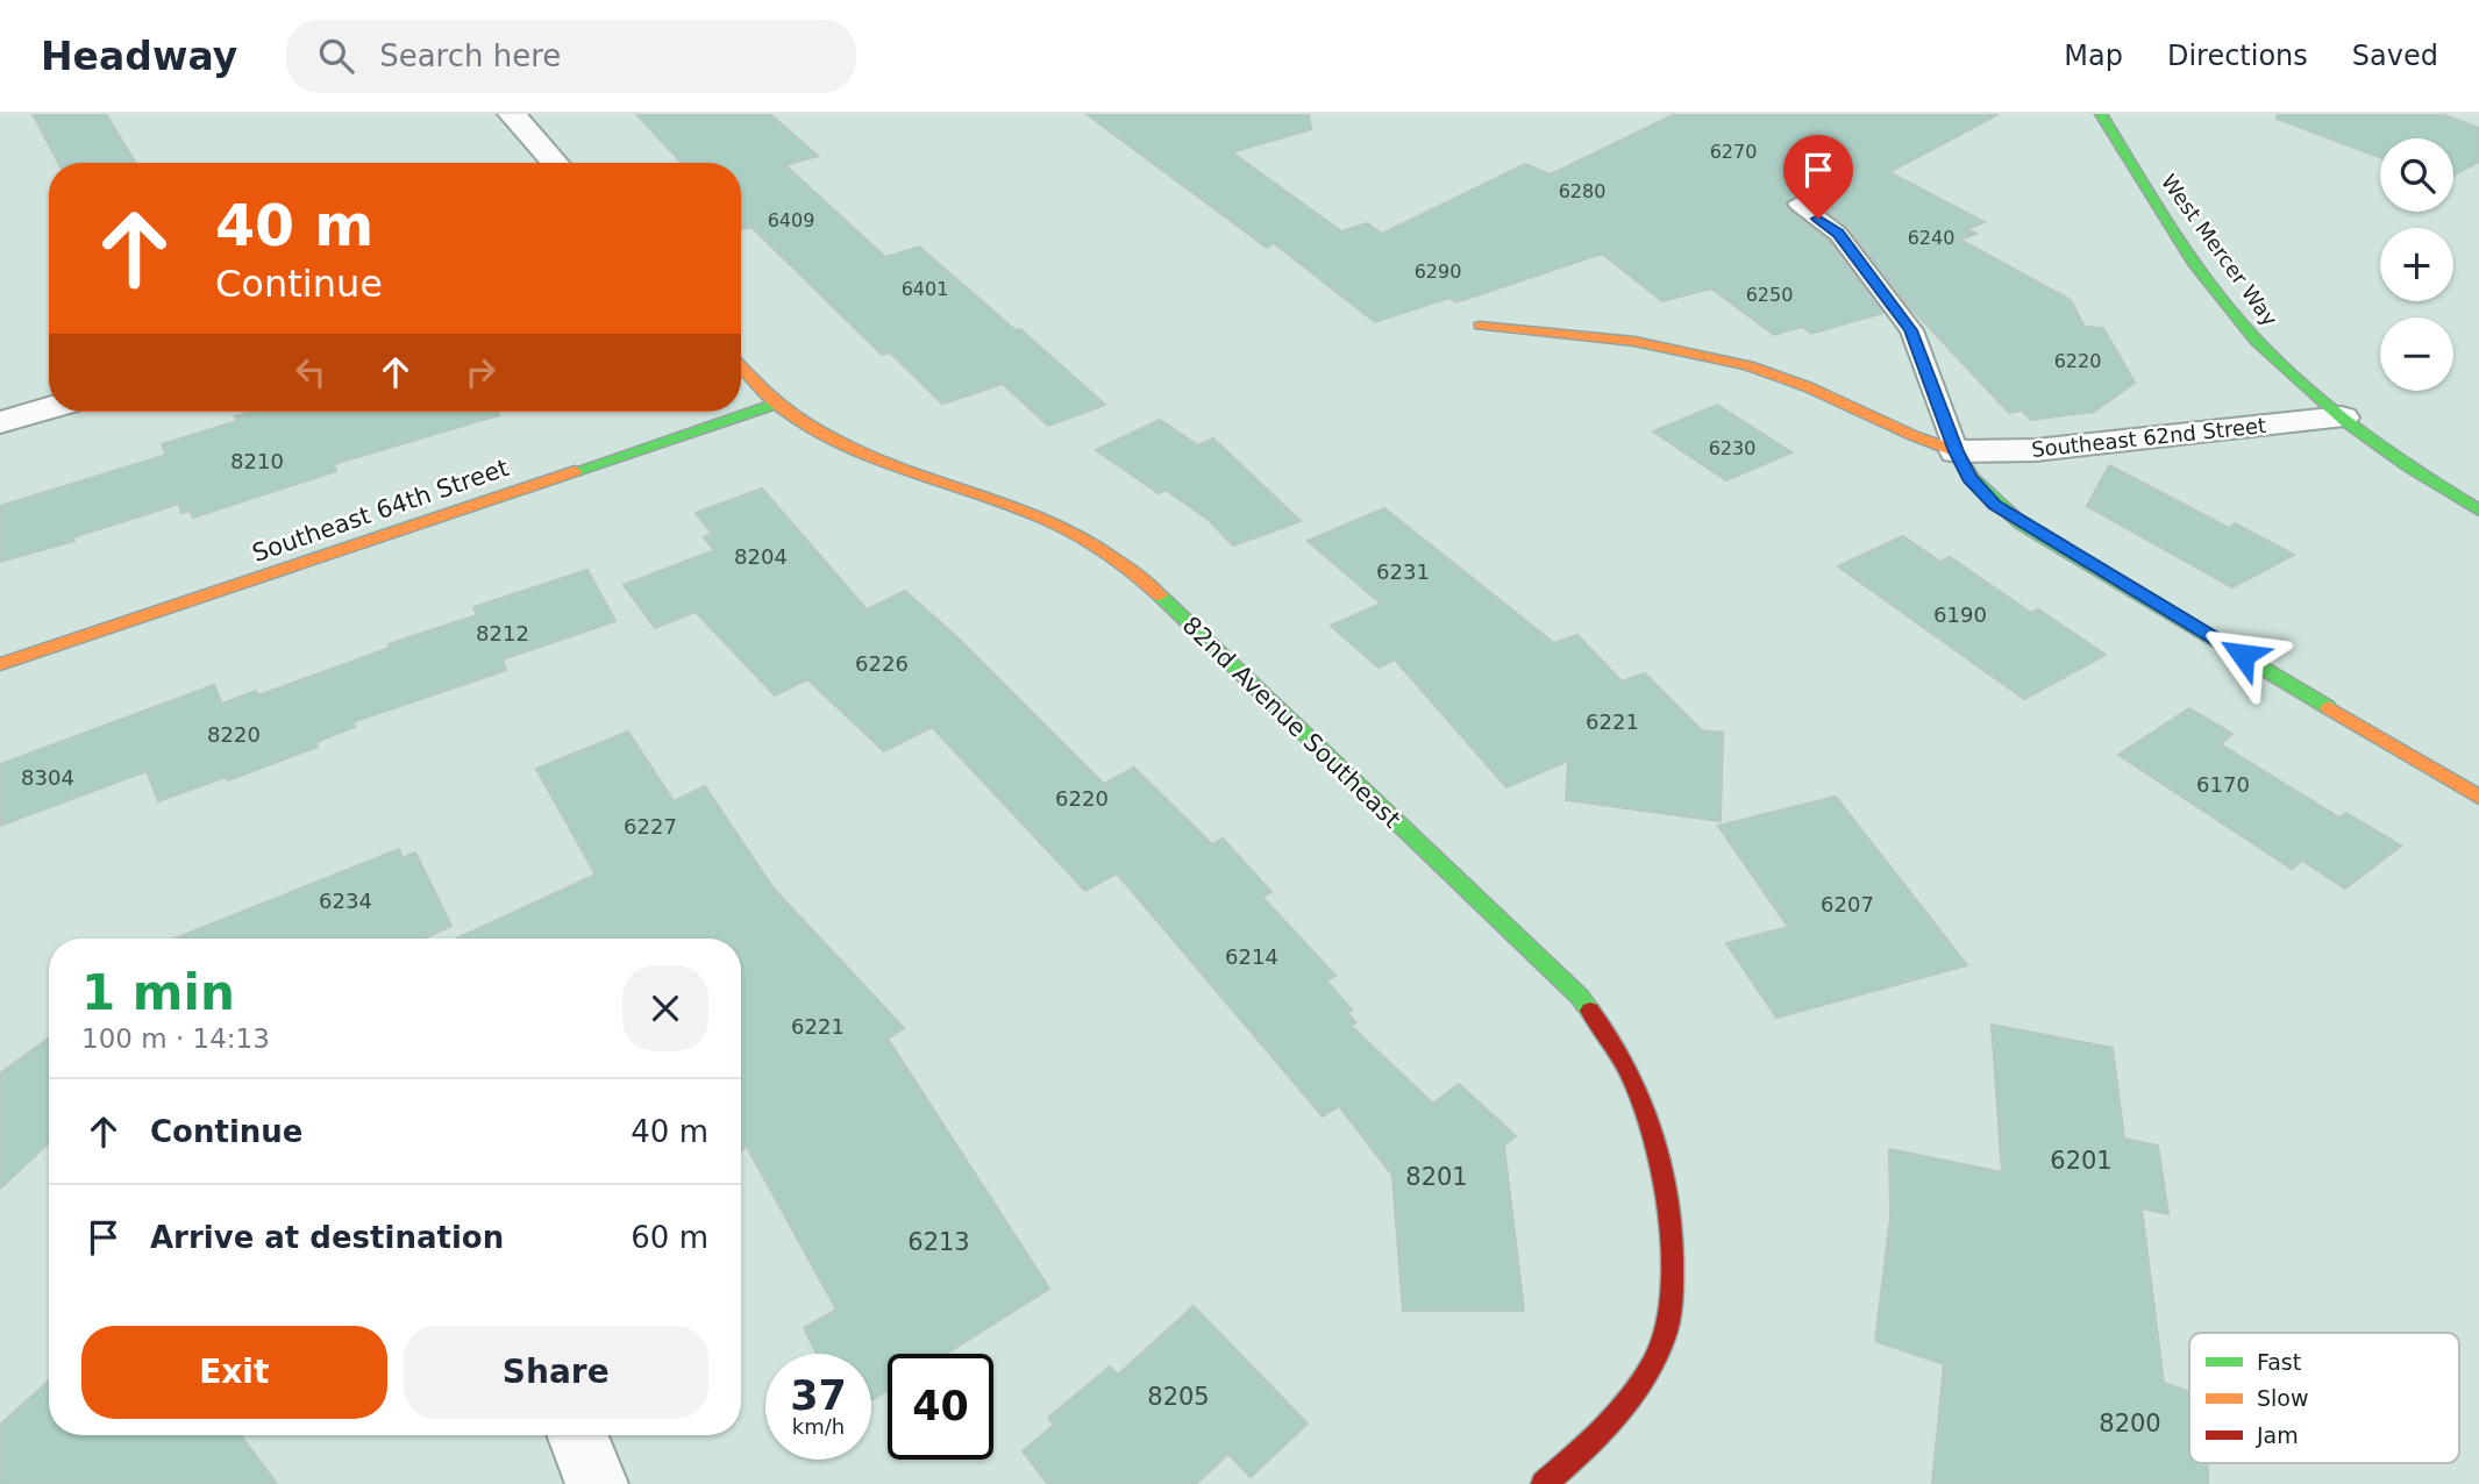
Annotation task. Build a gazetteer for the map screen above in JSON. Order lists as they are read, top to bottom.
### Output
{
  "streets": {
    "street": [
      "West Mercer Way",
      "Southeast 62nd Street",
      "Southeast 64th Street",
      "82nd Avenue Southeast"
    ]
  },
  "crossings": [
    ["West Mercer Way", "Southeast 62nd Street"],
    ["Southeast 64th Street", "82nd Avenue Southeast"]
  ],
  "house_numbers": [
    "6270",
    "6280",
    "6409",
    "6240",
    "6290",
    "6401",
    "6250",
    "6220",
    "6230",
    "8210",
    "8204",
    "6231",
    "6190",
    "8212",
    "6226",
    "6221",
    "8220",
    "8304",
    "6170",
    "6220",
    "6227",
    "6234",
    "6207",
    "6214",
    "6221",
    "6201",
    "8201",
    "6213",
    "8205",
    "8200"
  ],
  "legend": ["Fast", "Slow", "Jam"],
  "page": {
    "header": "Headway",
    "search": "Search here",
    "nav": ["Map", "Directions", "Saved"],
    "map_buttons": ["+", "−"],
    "turn": ["40 m", "Continue"],
    "heading": ["1 min", "100 m · 14:13"],
    "list": [
      {
        "name": "Continue",
        "value": "40 m"
      },
      {
        "name": "Arrive at destination",
        "value": "60 m"
      }
    ],
    "buttons": ["Exit", "Share"],
    "speed": "37 km/h",
    "limit": "40"
  }
}
